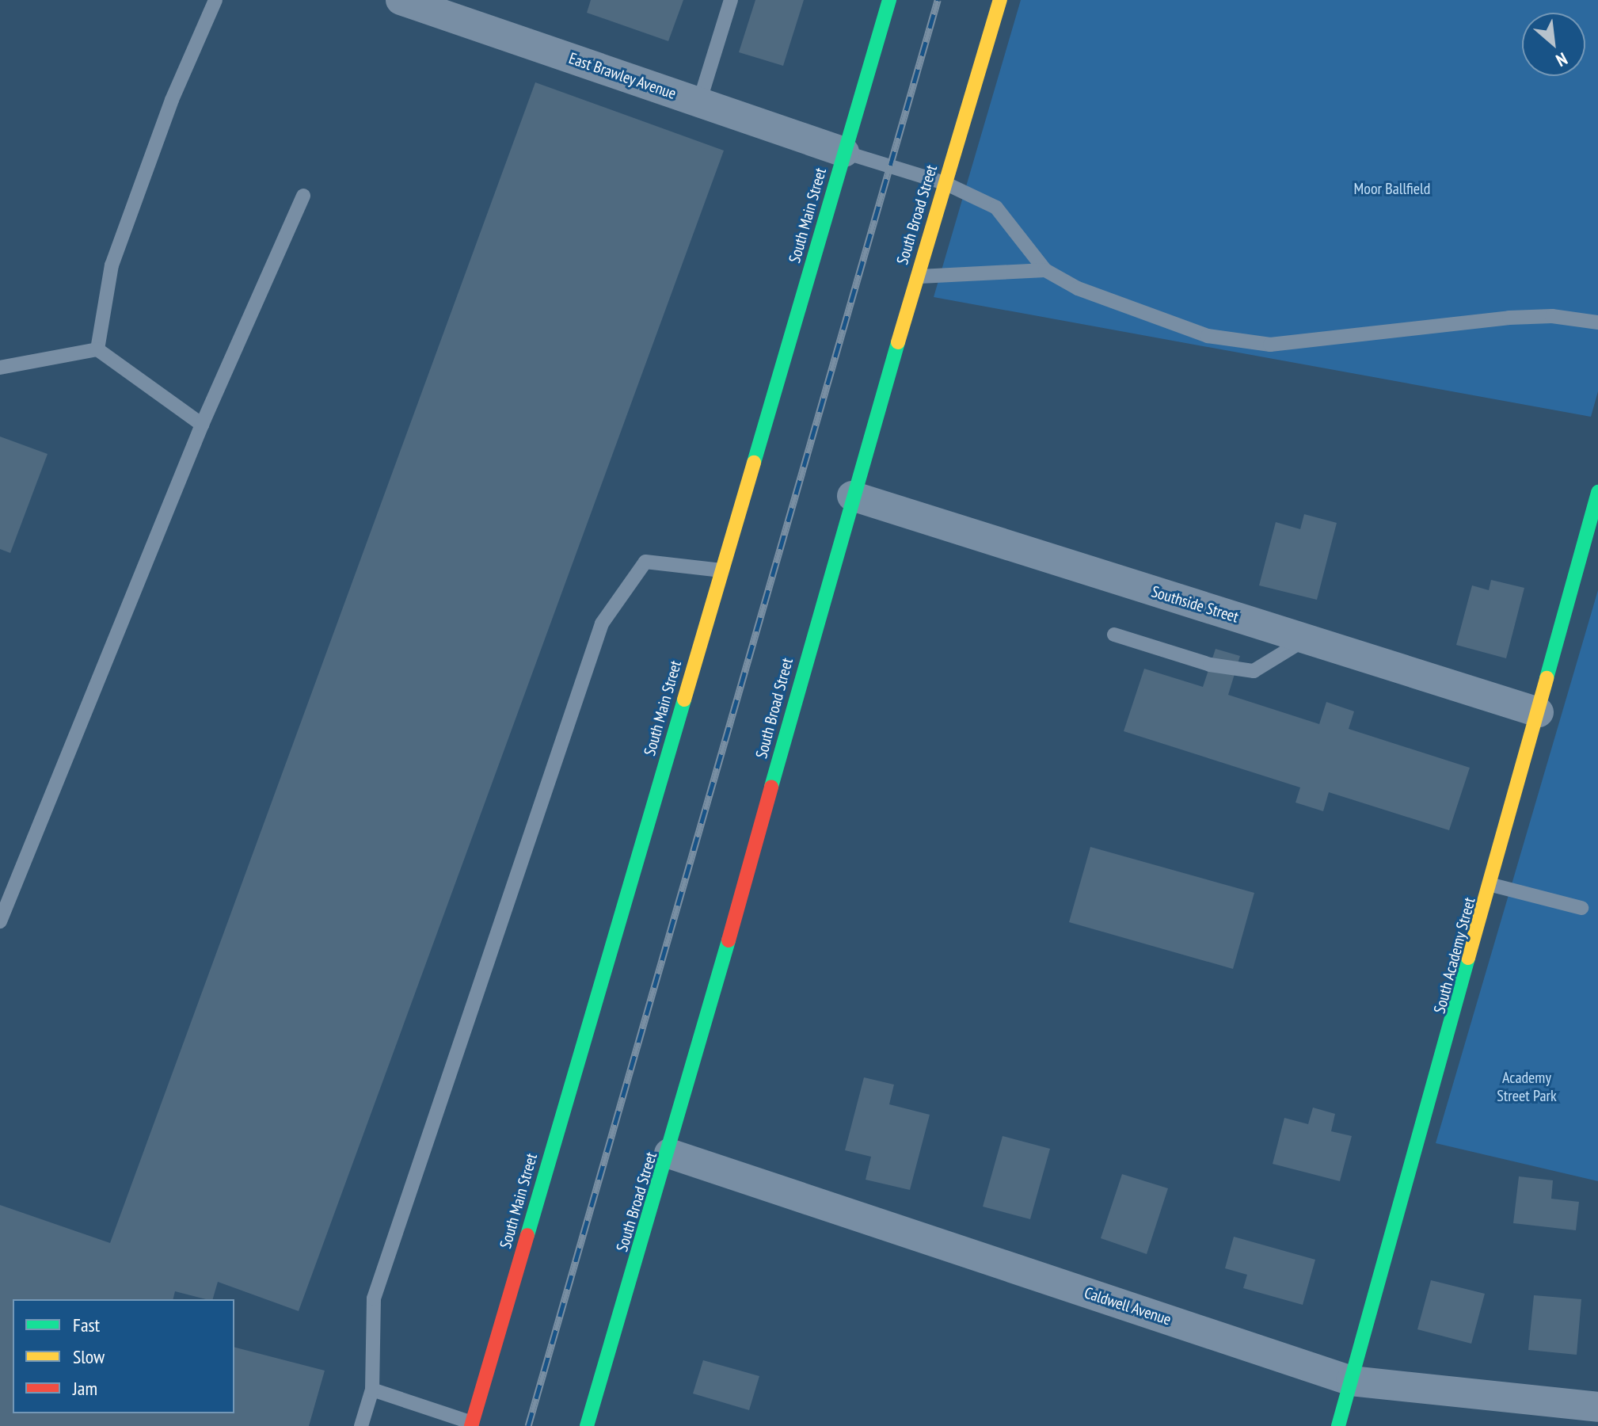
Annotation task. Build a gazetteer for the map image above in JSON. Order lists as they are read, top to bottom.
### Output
{
  "streets": {
    "street": [
      "East Brawley Avenue",
      "South Broad Street",
      "South Main Street",
      "Southside Street",
      "South Academy Street",
      "Caldwell Avenue"
    ]
  },
  "crossings": [
    ["East Brawley Avenue", "South Main Street"],
    ["South Broad Street", "Southside Street"],
    ["South Broad Street", "Caldwell Avenue"],
    ["Southside Street", "South Academy Street"],
    ["South Academy Street", "Caldwell Avenue"]
  ],
  "parks": ["Moor Ballfield", "Academy Street Park"],
  "legend": ["Fast", "Slow", "Jam"],
  "north": "bottom right"
}
